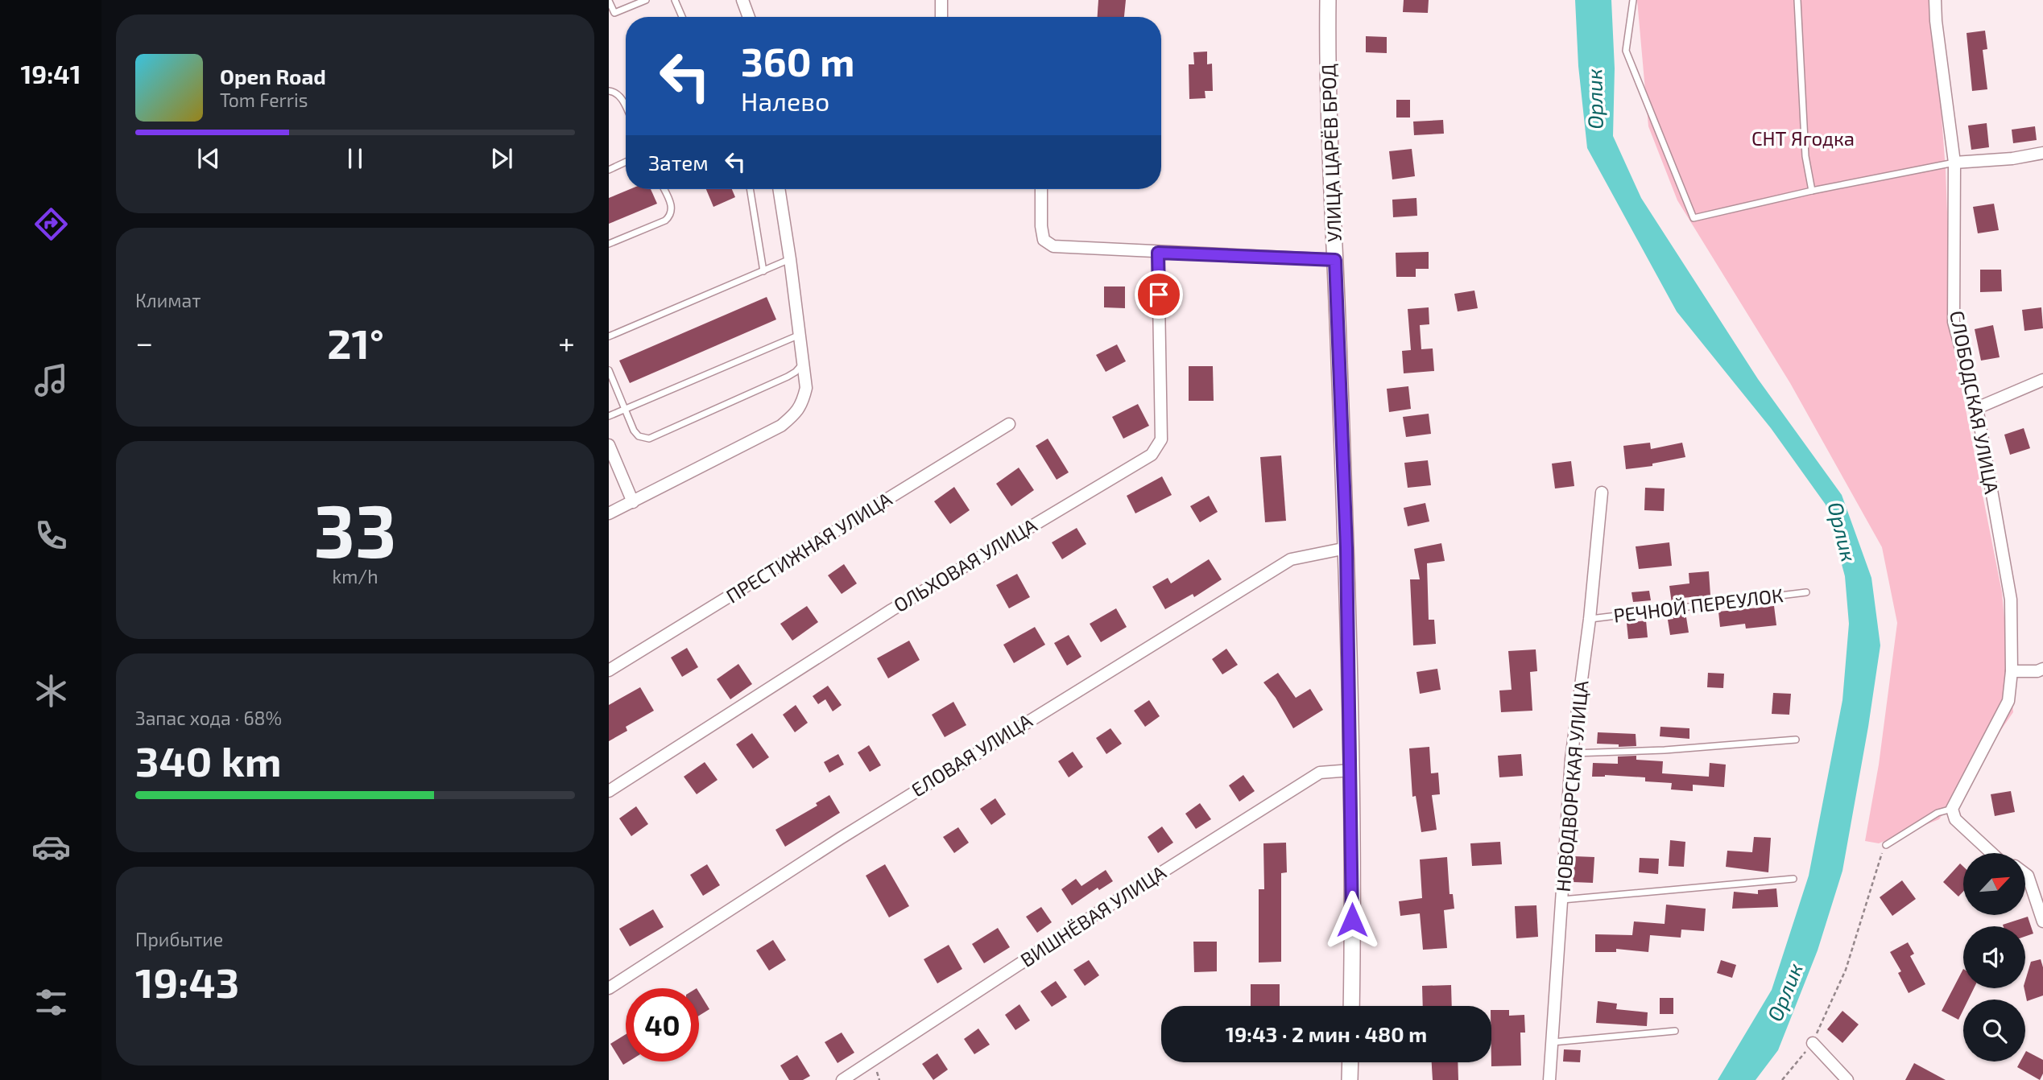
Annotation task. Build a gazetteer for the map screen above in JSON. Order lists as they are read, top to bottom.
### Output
{
  "streets": {
    "street": [
      "УЛИЦА ЦАРЁВ БРОД",
      "СЛОБОДСКАЯ УЛИЦА",
      "ПРЕСТИЖНАЯ УЛИЦА",
      "ОЛЬХОВАЯ УЛИЦА",
      "ЕЛОВАЯ УЛИЦА",
      "НОВОДВОРСКАЯ УЛИЦА",
      "ВИШНЁВАЯ УЛИЦА"
    ],
    "lane": ["РЕЧНОЙ ПЕРЕУЛОК"]
  },
  "crossings": [
    ["УЛИЦА ЦАРЁВ БРОД", "ЕЛОВАЯ УЛИЦА"],
    ["УЛИЦА ЦАРЁВ БРОД", "ВИШНЁВАЯ УЛИЦА"],
    ["РЕЧНОЙ ПЕРЕУЛОК", "НОВОДВОРСКАЯ УЛИЦА"]
  ],
  "water": ["Орлик"],
  "parks": ["СНТ Ягодка"],
  "north": "top right",
  "page": {
    "tabs": "19:41",
    "turn": ["360 m", "Налево"],
    "song": ["Open Road", "Tom Ferris"],
    "then": "Затем",
    "tile": [
      "Климат",
      ["33", "km/h"],
      ["Запас хода · 68%", "340 km"],
      ["Прибытие", "19:43"]
    ],
    "heat": ["−", "21°", "+"],
    "limit": "40",
    "trip": "19:43 · 2 мин · 480 m"
  }
}
